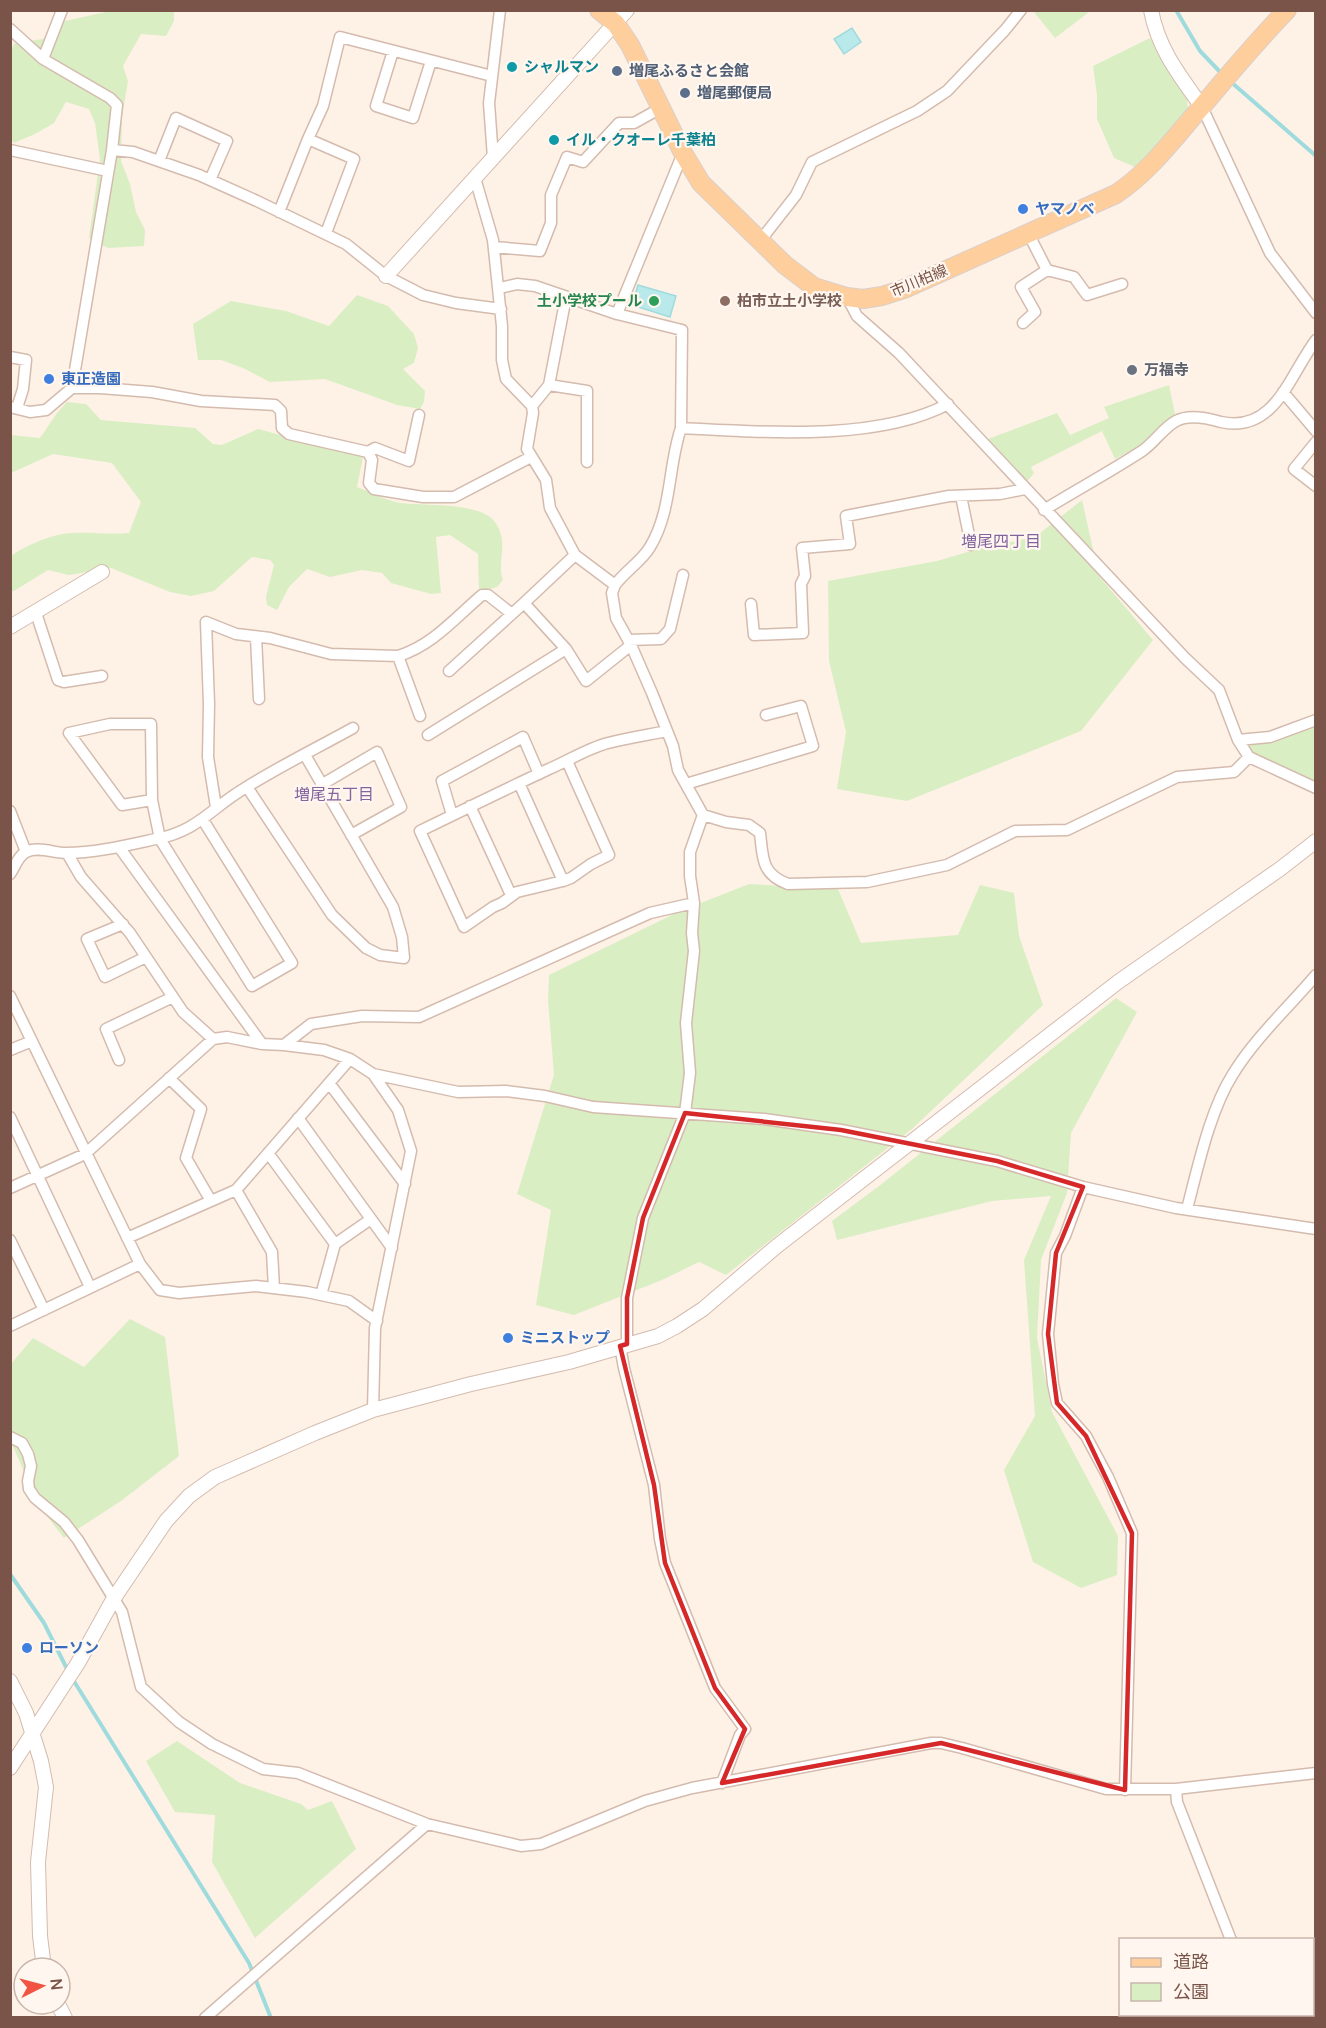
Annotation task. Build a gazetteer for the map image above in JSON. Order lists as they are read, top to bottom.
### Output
{
  "streets": {
    "main road": ["市川柏線"]
  },
  "districts": ["増尾四丁目", "増尾五丁目"],
  "places": [
    "シャルマン",
    "増尾ふるさと会館",
    "増尾郵便局",
    "イル・クオーレ千葉柏",
    "ヤマノベ",
    "土小学校プール",
    "柏市立土小学校",
    "万福寺",
    "東正造園",
    "ミニストップ",
    "ローソン"
  ],
  "legend": ["道路", "公園"],
  "north": "right"
}
